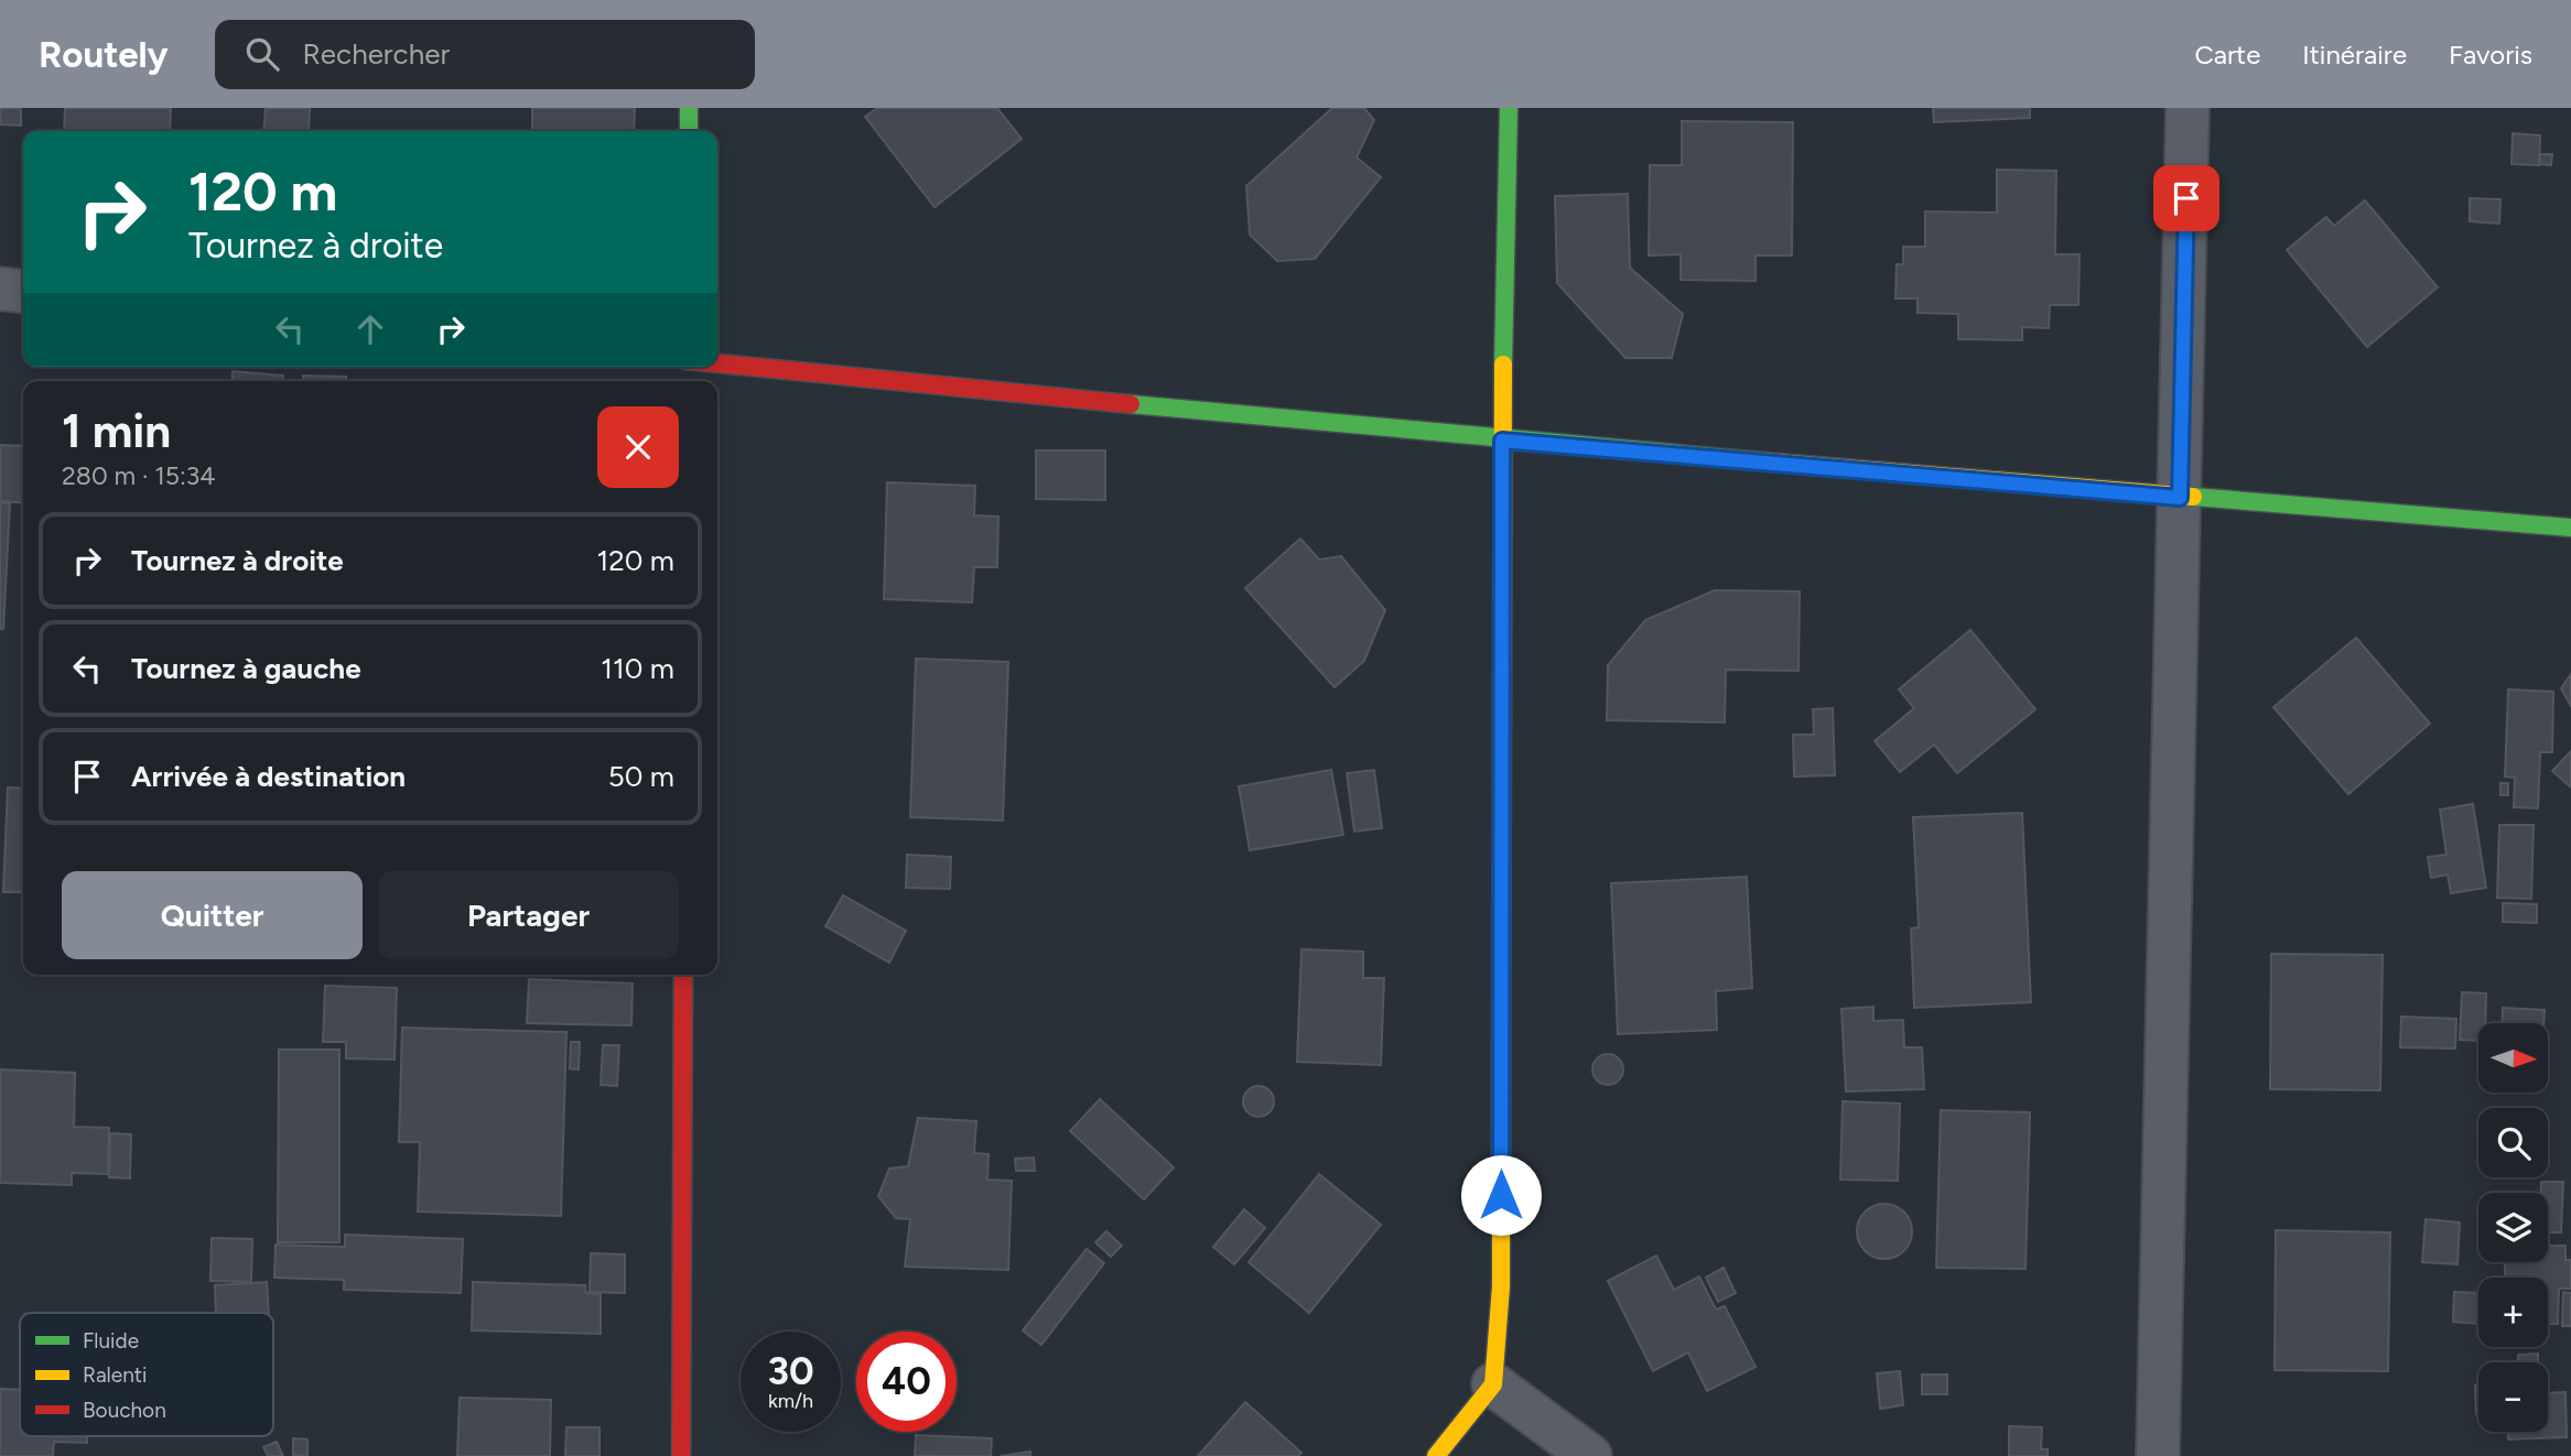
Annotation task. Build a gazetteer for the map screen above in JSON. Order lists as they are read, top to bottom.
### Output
{
  "legend": ["Fluide", "Ralenti", "Bouchon"],
  "north": "right",
  "page": {
    "header": "Routely",
    "search": "Rechercher",
    "nav": ["Carte", "Itinéraire", "Favoris"],
    "turn": ["120 m", "Tournez à droite"],
    "heading": ["1 min", "280 m · 15:34"],
    "list": [
      {
        "name": "Tournez à droite",
        "value": "120 m"
      },
      {
        "name": "Tournez à gauche",
        "value": "110 m"
      },
      {
        "name": "Arrivée à destination",
        "value": "50 m"
      }
    ],
    "buttons": ["Quitter", "Partager"],
    "map_buttons": ["+", "−"],
    "speed": "30 km/h",
    "limit": "40"
  }
}
